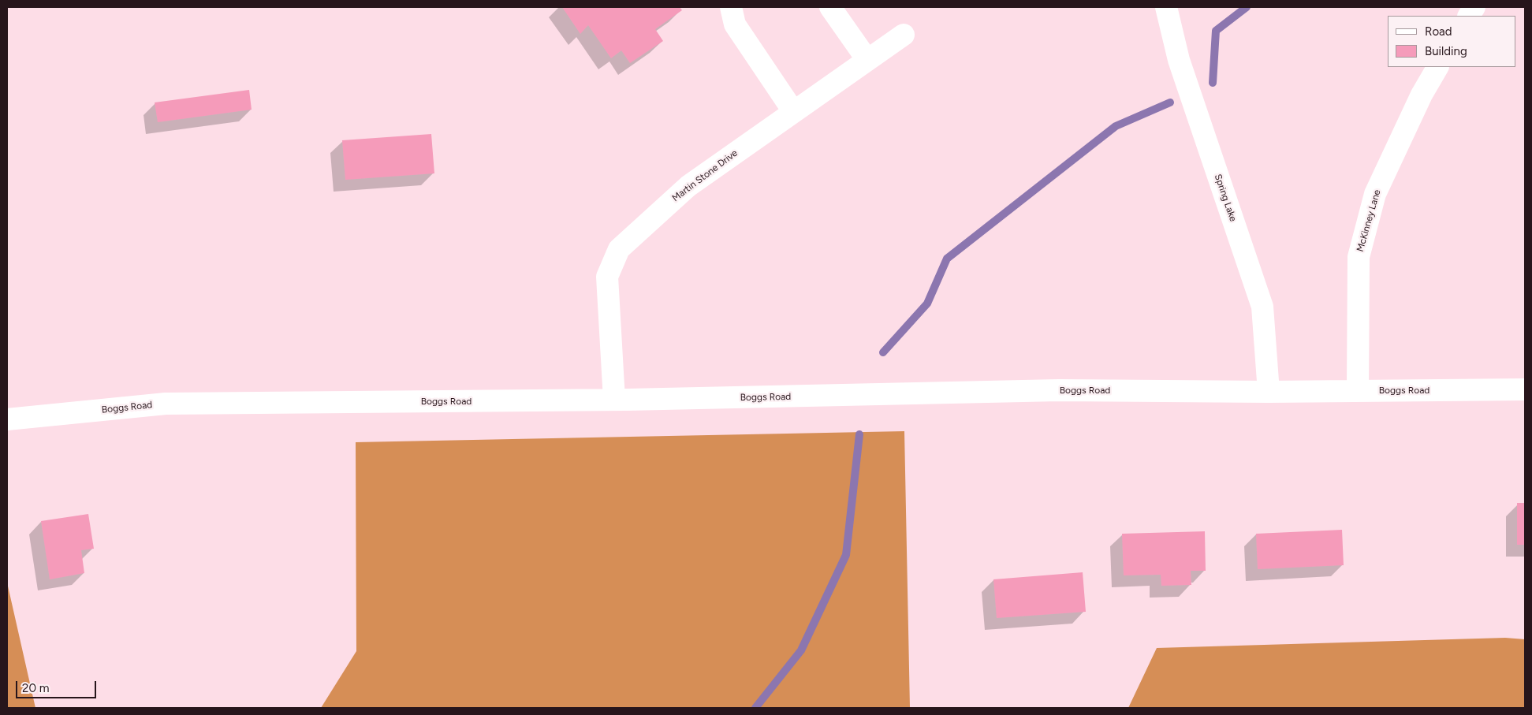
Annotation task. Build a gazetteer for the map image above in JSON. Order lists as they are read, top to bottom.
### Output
{
  "streets": {
    "street": [
      "Martin Stone Drive",
      "Spring Lake",
      "McKinney Lane",
      "Boggs Road"
    ]
  },
  "crossings": [
    ["Martin Stone Drive", "Boggs Road"],
    ["Spring Lake", "Boggs Road"],
    ["McKinney Lane", "Boggs Road"]
  ],
  "legend": ["Road", "Building"],
  "scale_bar": "20 m"
}
